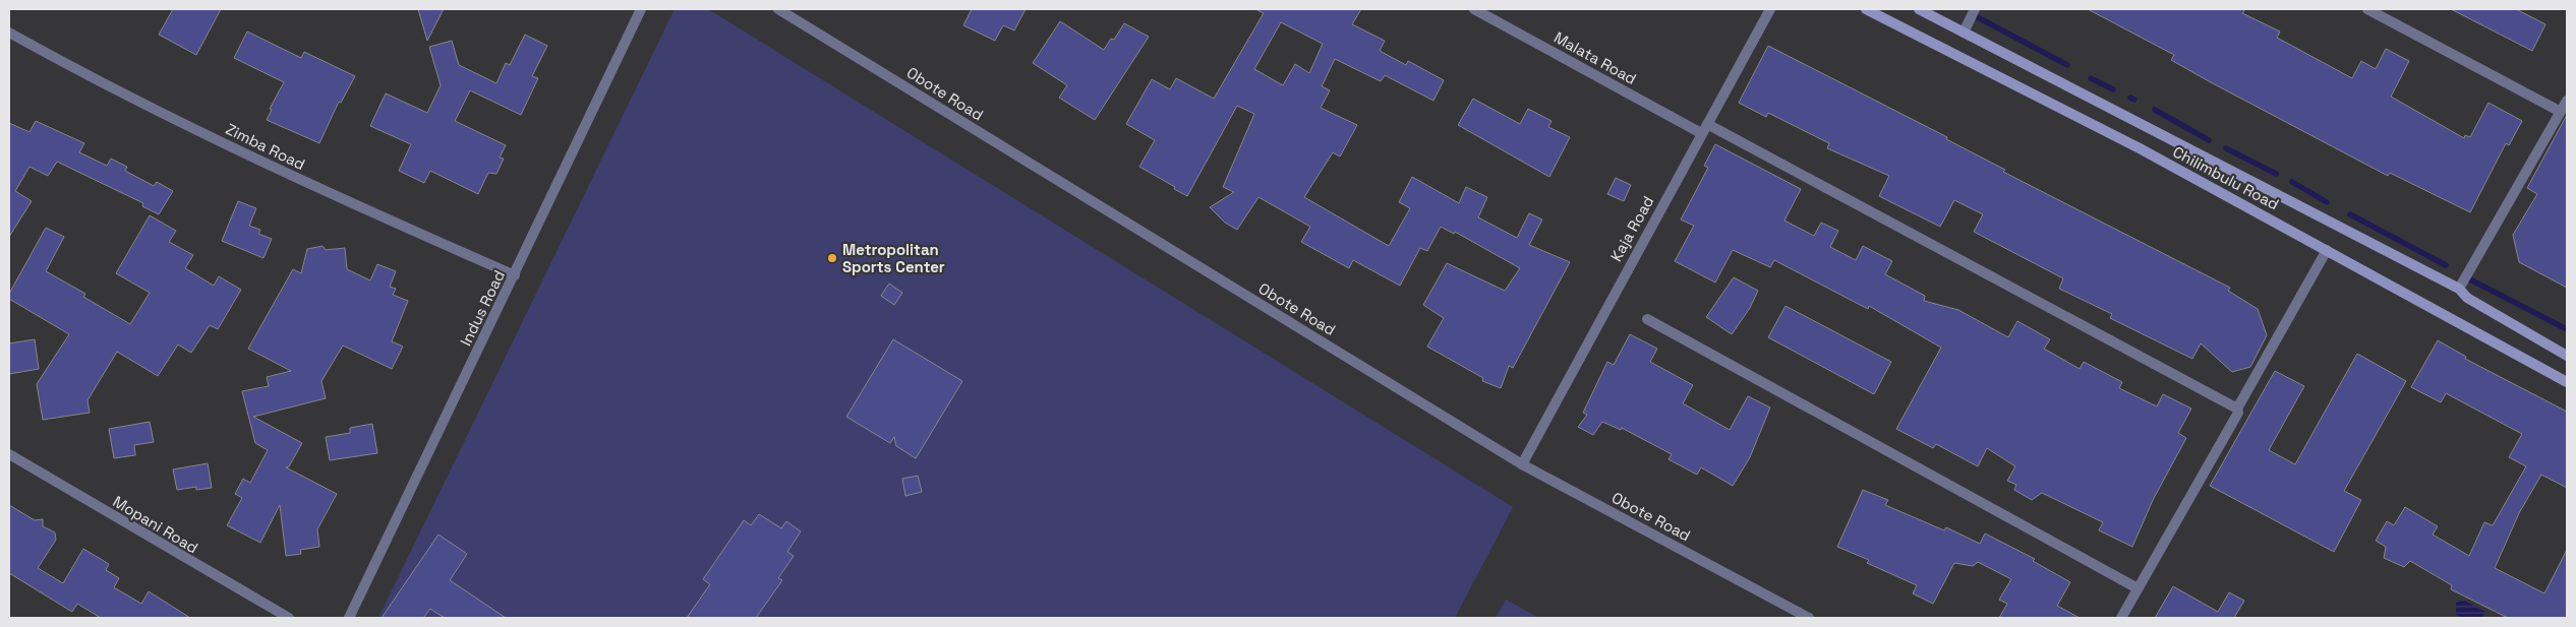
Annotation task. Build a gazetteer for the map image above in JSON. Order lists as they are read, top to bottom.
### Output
{
  "streets": {
    "main road": ["Chilimbulu Road"],
    "street": [
      "Malata Road",
      "Obote Road",
      "Zimba Road",
      "Kaja Road",
      "Indus Road",
      "Mopani Road"
    ]
  },
  "crossings": [
    ["Malata Road", "Kaja Road"],
    ["Obote Road", "Kaja Road"],
    ["Zimba Road", "Indus Road"]
  ],
  "places": ["Metropolitan Sports Center"]
}
